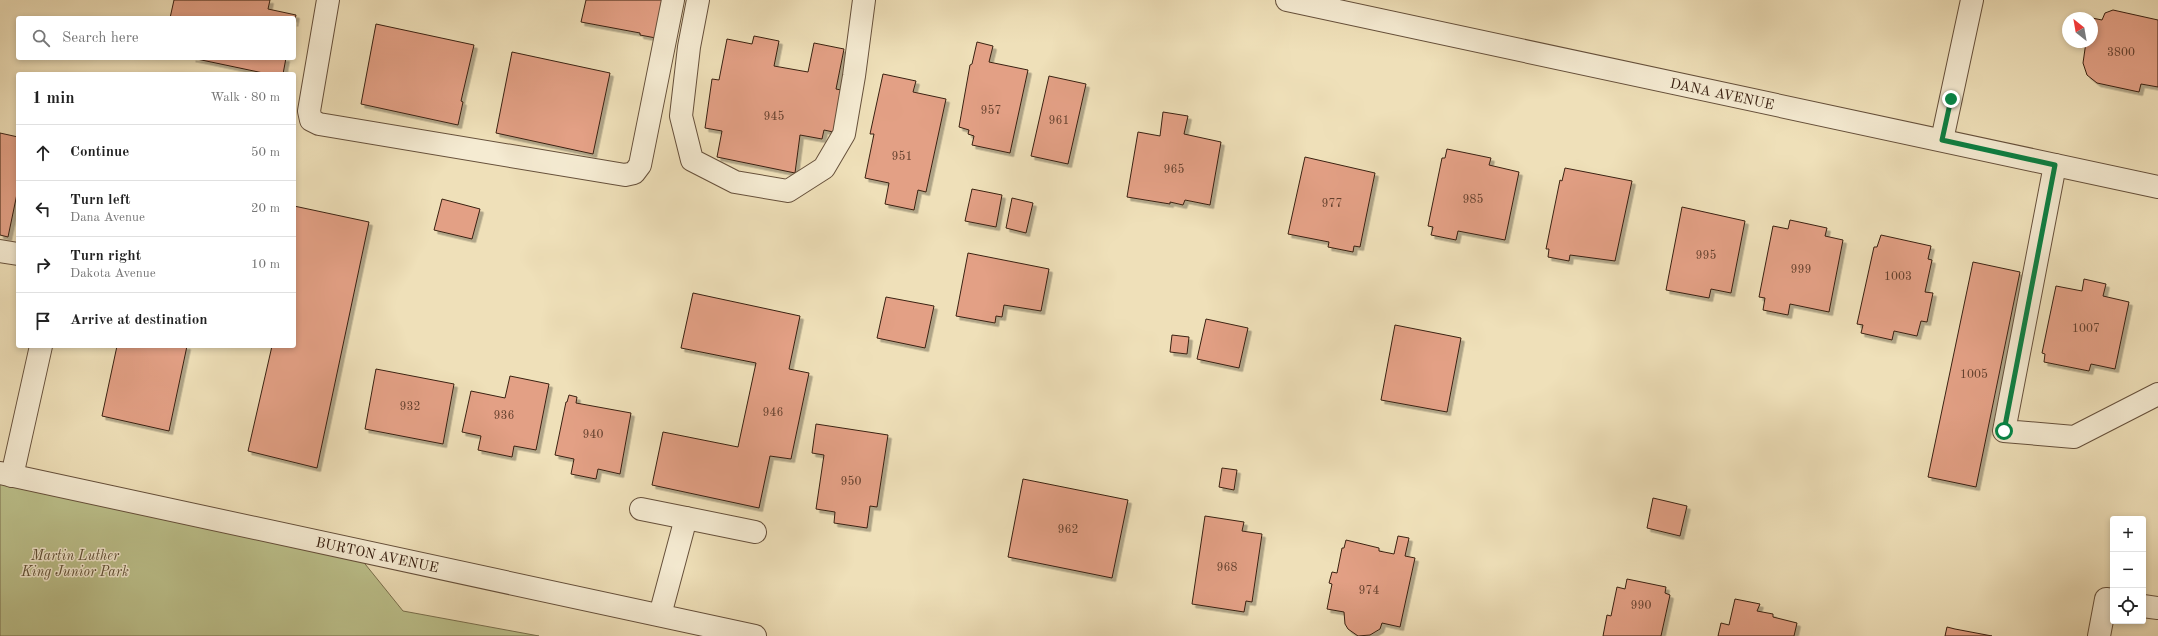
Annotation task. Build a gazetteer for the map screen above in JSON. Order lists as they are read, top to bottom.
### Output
{
  "streets": {
    "street": ["DANA AVENUE", "BURTON AVENUE"]
  },
  "parks": ["Martin Luther King Junior Park"],
  "house_numbers": [
    "3800",
    "957",
    "945",
    "961",
    "951",
    "965",
    "985",
    "977",
    "995",
    "999",
    "1003",
    "1007",
    "1005",
    "932",
    "946",
    "936",
    "940",
    "950",
    "962",
    "968",
    "974",
    "990"
  ],
  "north": "top left",
  "page": {
    "search": "Search here",
    "heading": ["1 min", "Walk · 80 m"],
    "list": [
      ["Continue", "50 m"],
      ["Turn left", "Dana Avenue", "20 m"],
      ["Turn right", "Dakota Avenue", "10 m"],
      "Arrive at destination"
    ],
    "map_buttons": ["+", "−"]
  }
}
